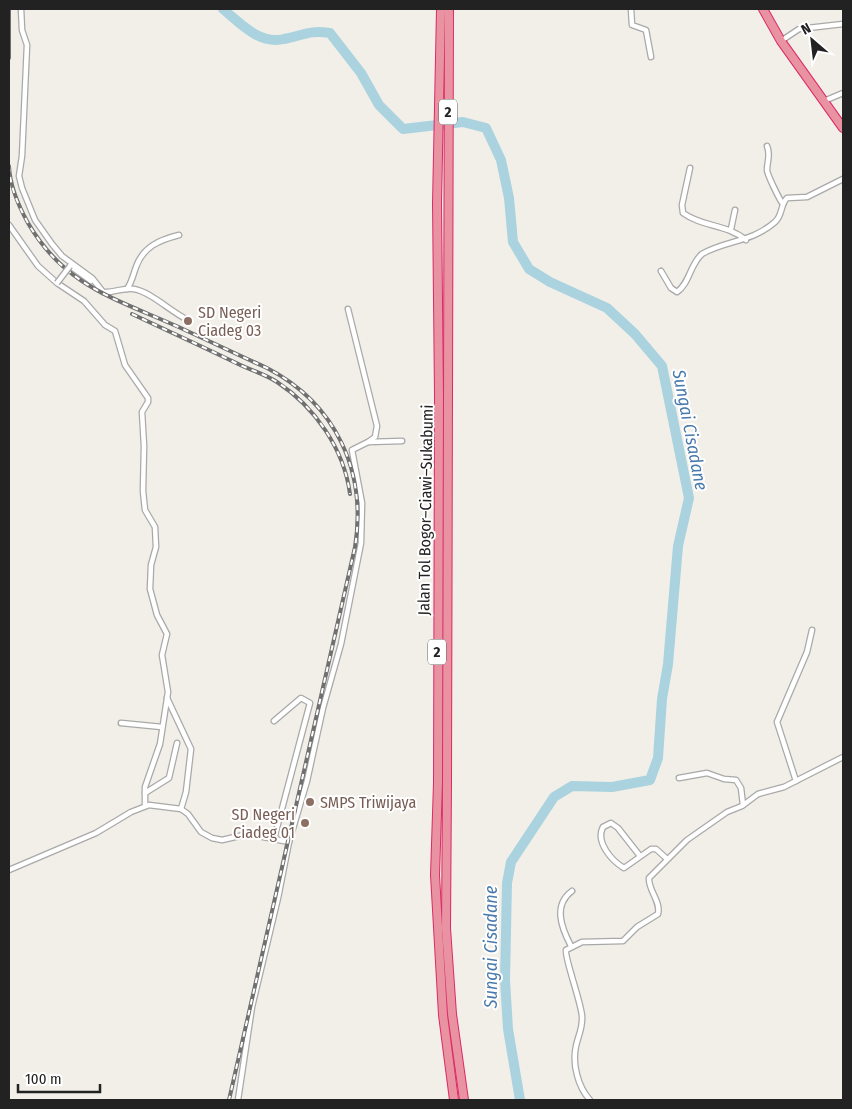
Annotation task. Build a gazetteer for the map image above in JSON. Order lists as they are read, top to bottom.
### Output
{
  "streets": {
    "highway": ["2", "Jalan Tol Bogor–Ciawi–Sukabumi"]
  },
  "water": ["Sungai Cisadane"],
  "places": ["SD Negeri Ciadeg 03", "SMPS Triwijaya", "SD Negeri Ciadeg 01"],
  "scale_bar": "100 m",
  "north": "top left"
}
